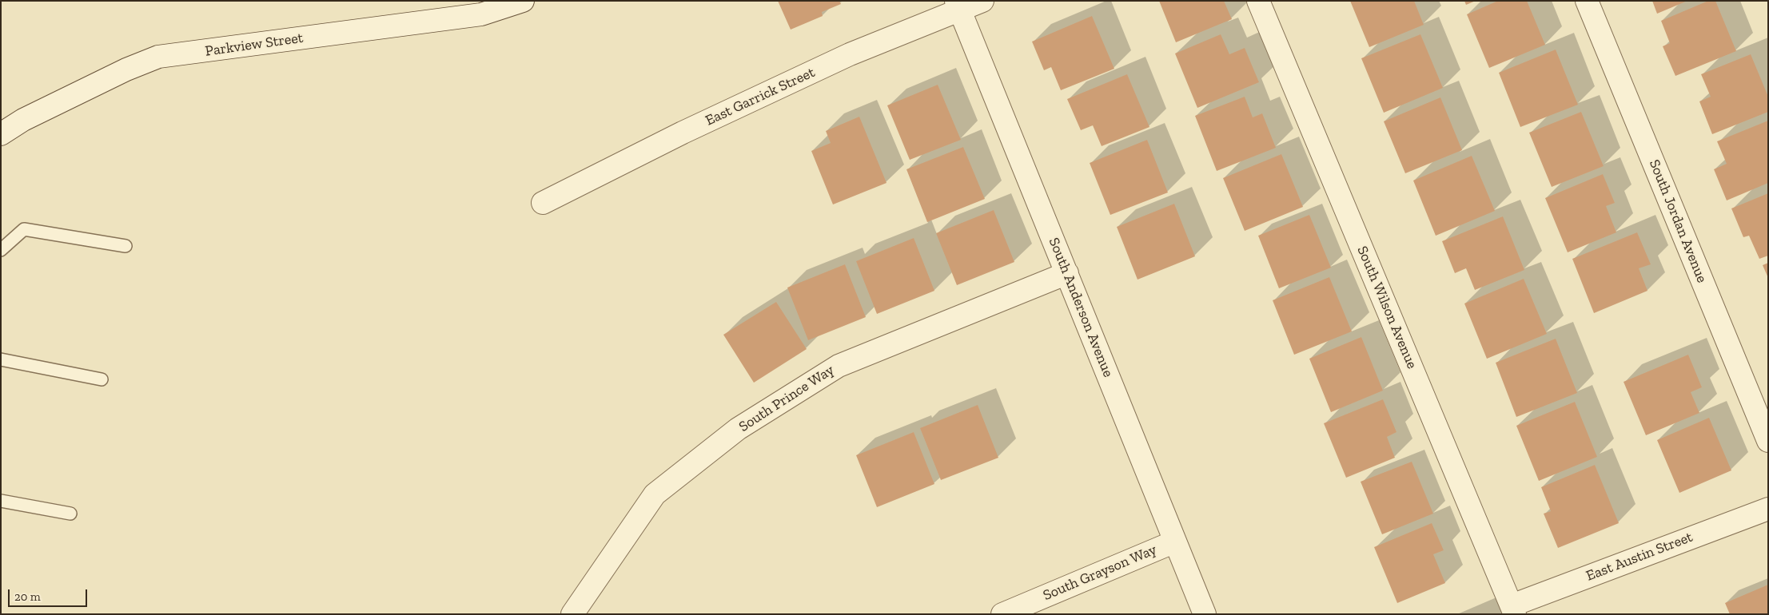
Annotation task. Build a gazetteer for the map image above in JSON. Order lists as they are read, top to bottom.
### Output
{
  "streets": {
    "street": [
      "Parkview Street",
      "East Garrick Street",
      "South Jordan Avenue",
      "South Anderson Avenue",
      "South Wilson Avenue",
      "South Prince Way",
      "East Austin Street",
      "South Grayson Way"
    ]
  },
  "crossings": [
    ["East Garrick Street", "South Anderson Avenue"],
    ["South Anderson Avenue", "South Prince Way"],
    ["South Anderson Avenue", "South Grayson Way"],
    ["South Wilson Avenue", "East Austin Street"]
  ],
  "scale_bar": "20 m"
}
